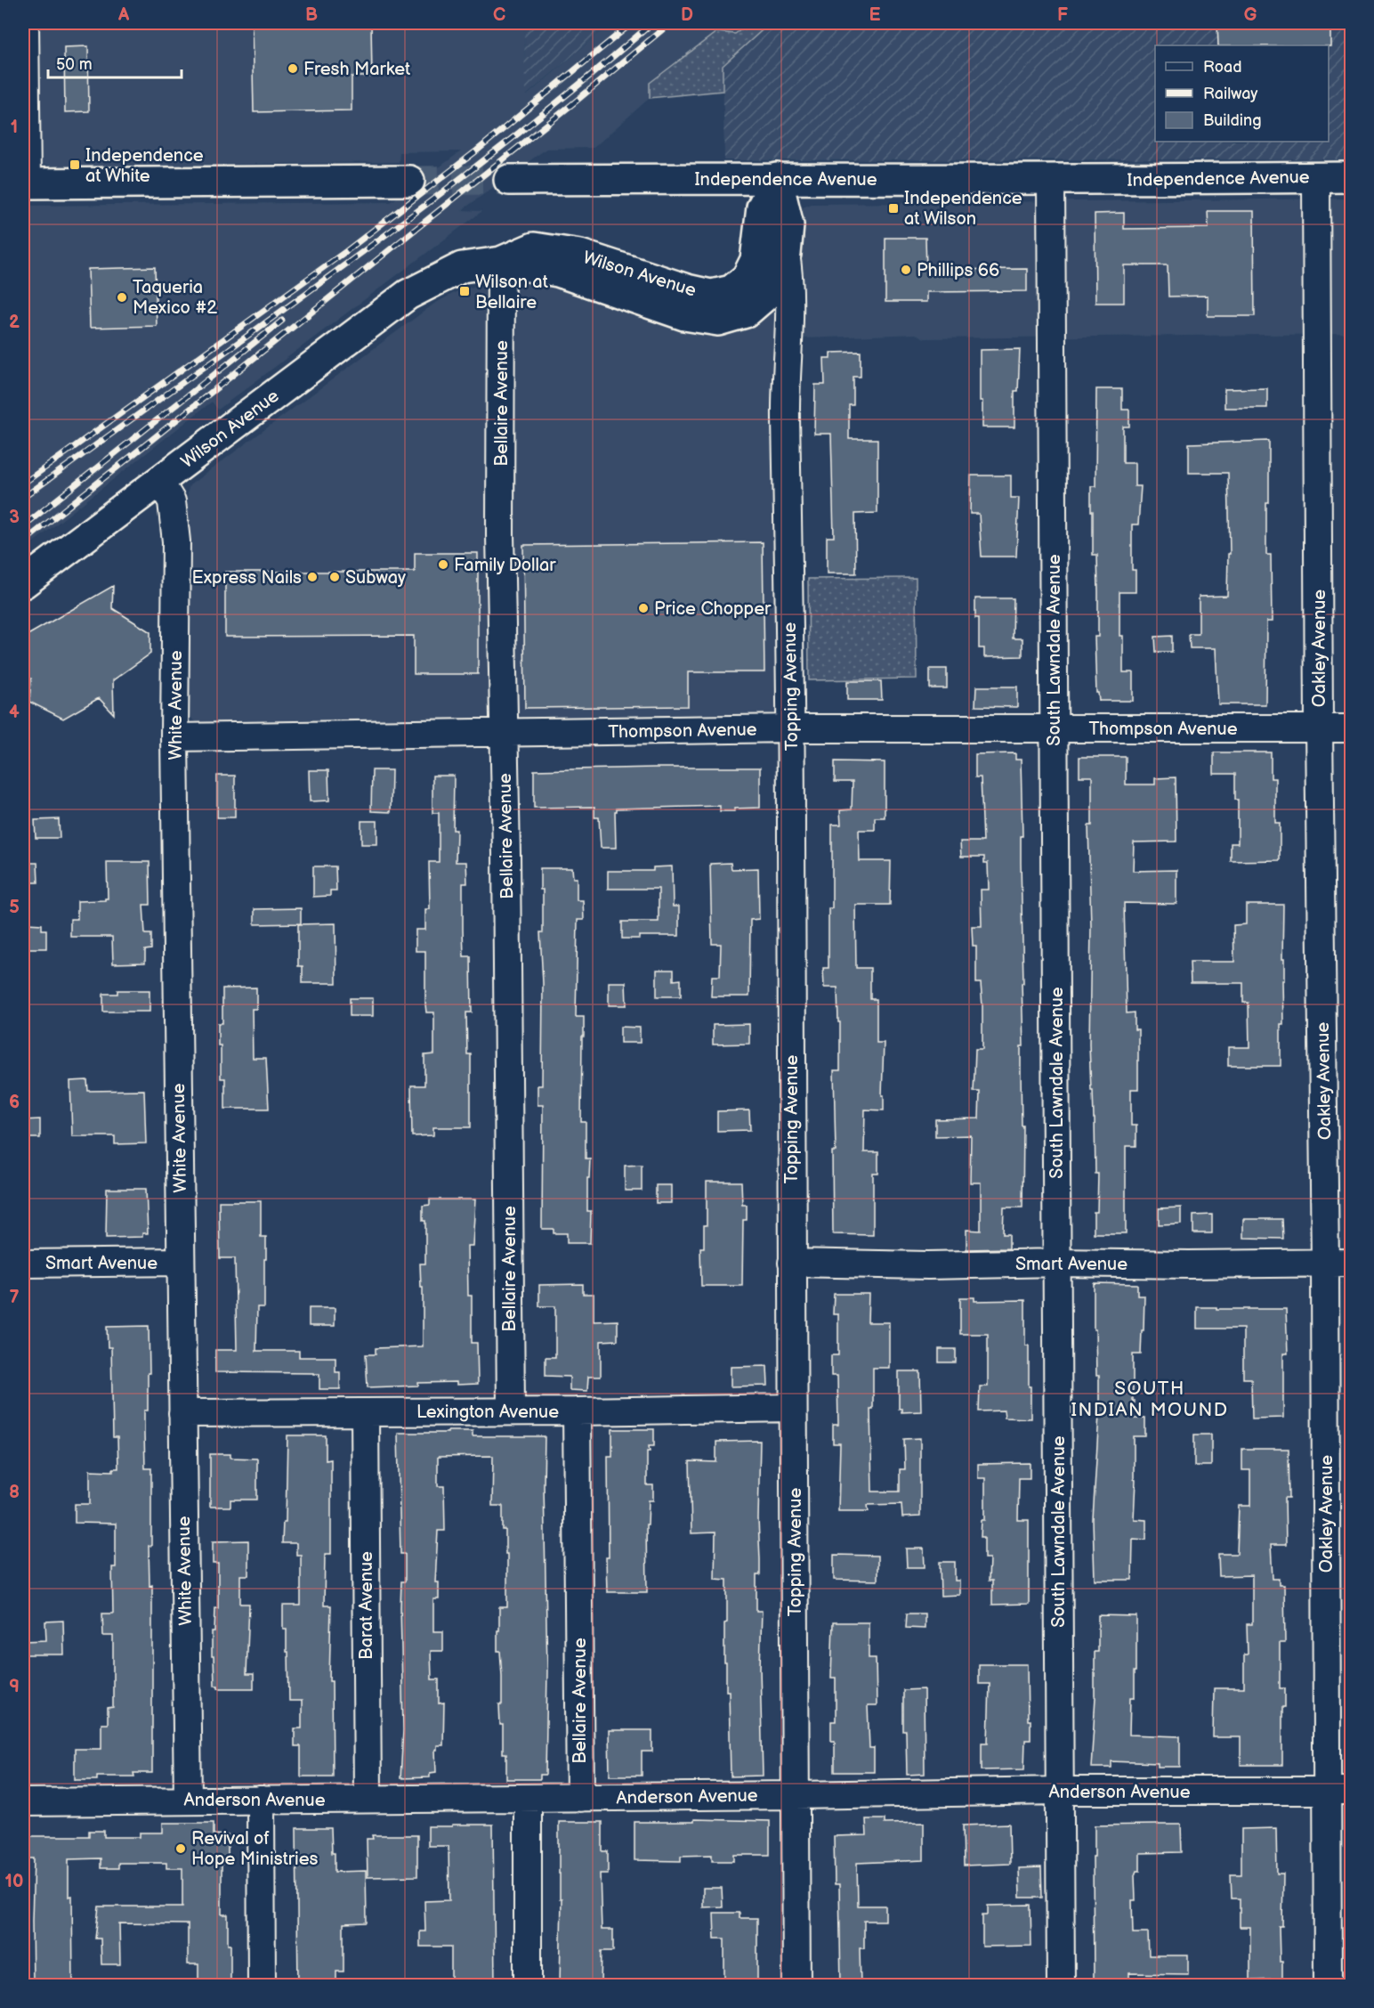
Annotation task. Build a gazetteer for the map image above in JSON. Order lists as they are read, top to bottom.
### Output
{
  "streets": {
    "main road": ["Independence Avenue", "Wilson Avenue"],
    "street": [
      "Bellaire Avenue",
      "Oakley Avenue",
      "South Lawndale Avenue",
      "Topping Avenue",
      "White Avenue",
      "Thompson Avenue",
      "Smart Avenue",
      "Lexington Avenue",
      "Barat Avenue",
      "Anderson Avenue"
    ]
  },
  "crossings": [
    ["Independence Avenue", "Wilson Avenue"],
    ["Independence Avenue", "Oakley Avenue"],
    ["Independence Avenue", "South Lawndale Avenue"],
    ["Wilson Avenue", "Bellaire Avenue"],
    ["Wilson Avenue", "Topping Avenue"],
    ["Wilson Avenue", "White Avenue"],
    ["Bellaire Avenue", "Thompson Avenue"],
    ["Bellaire Avenue", "Lexington Avenue"],
    ["Bellaire Avenue", "Anderson Avenue"],
    ["Oakley Avenue", "Thompson Avenue"],
    ["Oakley Avenue", "Smart Avenue"],
    ["Oakley Avenue", "Anderson Avenue"],
    ["South Lawndale Avenue", "Thompson Avenue"],
    ["South Lawndale Avenue", "Smart Avenue"],
    ["South Lawndale Avenue", "Anderson Avenue"],
    ["Topping Avenue", "Thompson Avenue"],
    ["Topping Avenue", "Smart Avenue"],
    ["Topping Avenue", "Lexington Avenue"],
    ["Topping Avenue", "Anderson Avenue"],
    ["White Avenue", "Thompson Avenue"],
    ["White Avenue", "Smart Avenue"],
    ["White Avenue", "Lexington Avenue"],
    ["White Avenue", "Anderson Avenue"],
    ["Lexington Avenue", "Barat Avenue"],
    ["Barat Avenue", "Anderson Avenue"]
  ],
  "districts": ["SOUTH INDIAN MOUND"],
  "places": {
    "other": [
      "Fresh Market",
      "Phillips 66",
      "Taqueria Mexico #2",
      "Family Dollar",
      "Express Nails",
      "Subway",
      "Price Chopper",
      "Revival of Hope Ministries"
    ],
    "transit": ["Independence at White", "Independence at Wilson", "Wilson at Bellaire"]
  },
  "legend": ["Road", "Railway", "Building"],
  "scale_bar": "50 m",
  "grid": {
    "columns": [
      "A",
      "B",
      "C",
      "D",
      "E",
      "F",
      "G"
    ],
    "rows": [
      "1",
      "2",
      "3",
      "4",
      "5",
      "6",
      "7",
      "8",
      "9",
      "10"
    ]
  }
}
